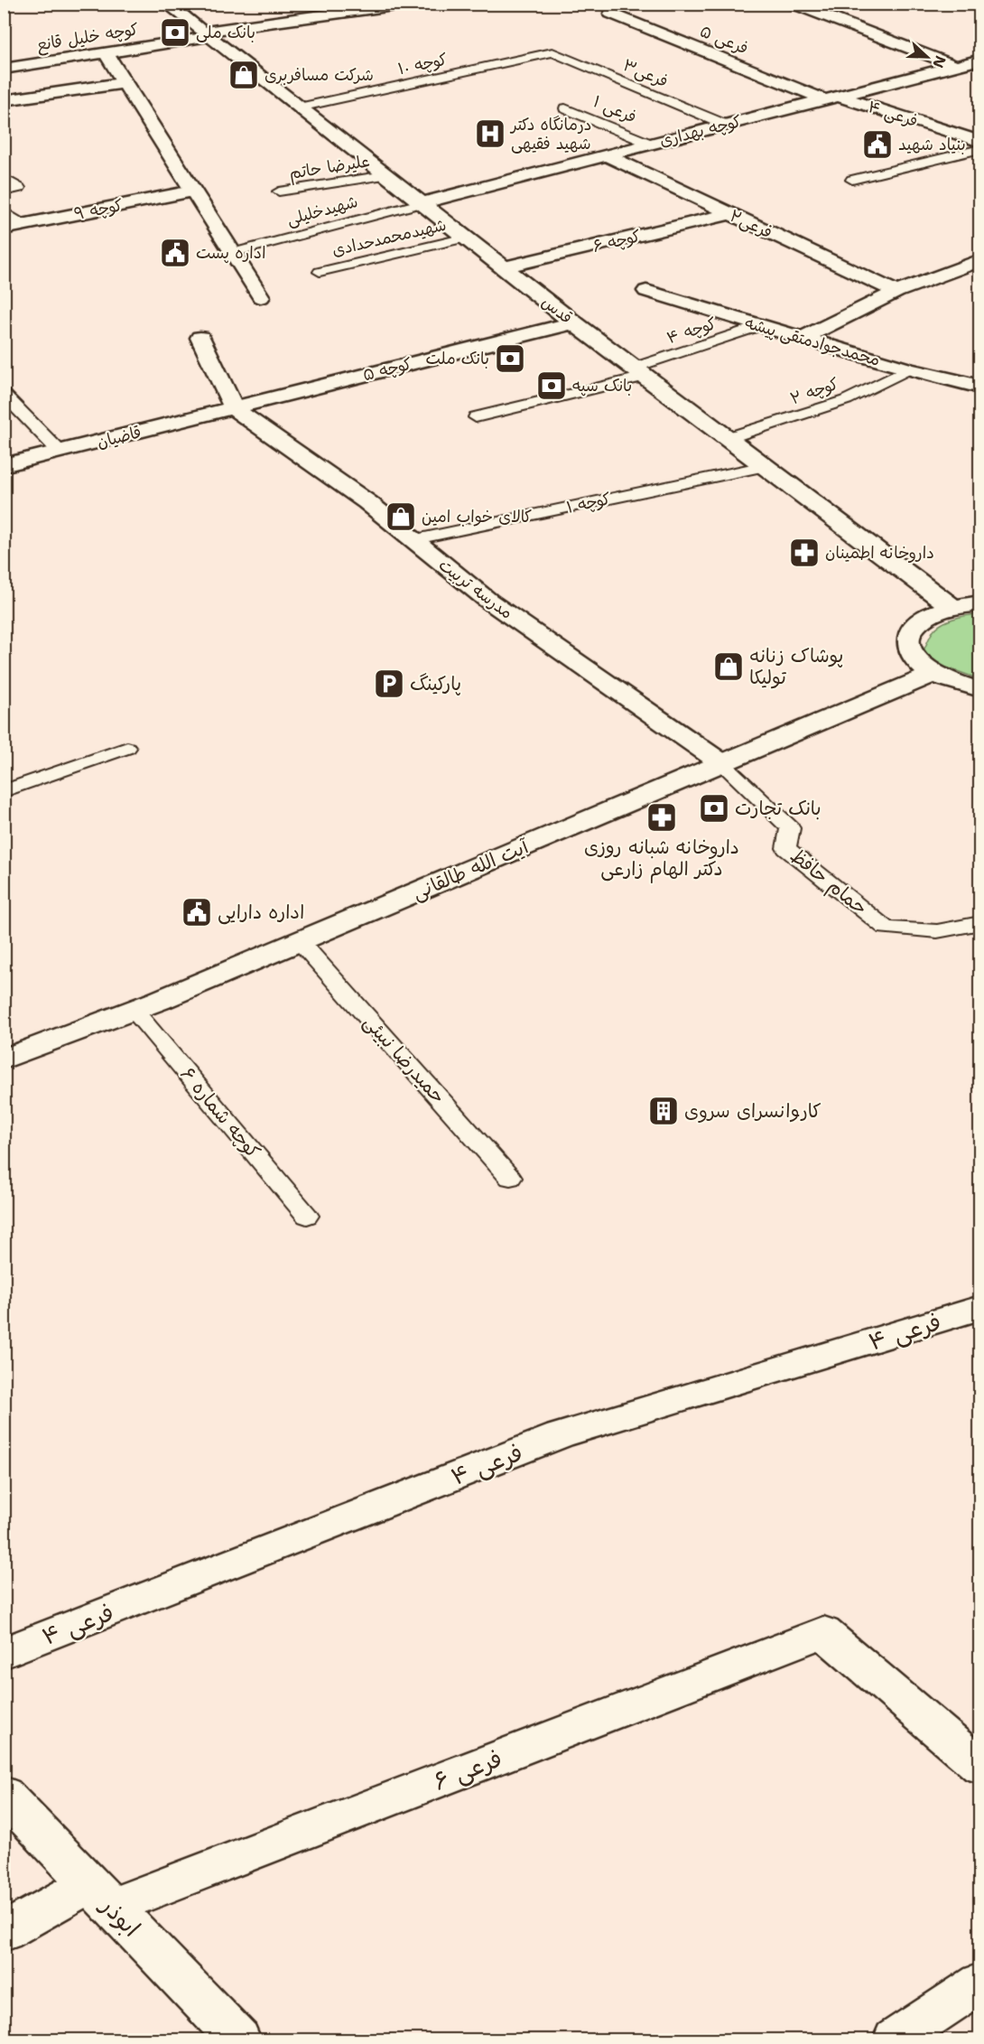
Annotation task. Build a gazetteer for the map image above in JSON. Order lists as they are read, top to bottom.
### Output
{
  "streets": {
    "street": [
      "کوچه خلیل قانع",
      "فرعی ۵",
      "فرعی ۴",
      "کوچه بهداری",
      "کوچه ۹",
      "فرعی۲",
      "کوچه ۶",
      "قدس",
      "محمدجوادمتقی پیشه",
      "کوچه ۵",
      "قاضیان",
      "مدرسه تربیت",
      "آیت الله طالقانی",
      "فرعی ۶",
      "ابوذر"
    ],
    "lane": [
      "کوچه ۱۰",
      "فرعی۳",
      "فرعی ۱",
      "علیرضا حاتم",
      "شهیدخلیلی",
      "شهیدمحمدحدادی",
      "کوچه ۴",
      "کوچه ۲",
      "کوچه ۱",
      "حمام حافظ",
      "حمیدرضا نبیئی",
      "کوچه شماره ۶"
    ]
  },
  "crossings": [
    ["کوچه خلیل قانع", "قدس"],
    ["فرعی ۵", "فرعی ۴"],
    ["فرعی ۵", "کوچه بهداری"],
    ["کوچه ۱۰", "فرعی۳"],
    ["کوچه ۱۰", "قدس"],
    ["فرعی۳", "کوچه بهداری"],
    ["فرعی ۱", "کوچه بهداری"],
    ["فرعی ۴", "کوچه بهداری"],
    ["کوچه بهداری", "شهیدخلیلی"],
    ["کوچه بهداری", "فرعی۲"],
    ["کوچه بهداری", "قدس"],
    ["علیرضا حاتم", "قدس"],
    ["شهیدخلیلی", "قدس"],
    ["فرعی۲", "کوچه ۶"],
    ["شهیدمحمدحدادی", "قدس"],
    ["کوچه ۶", "قدس"],
    ["قدس", "کوچه ۴"],
    ["قدس", "کوچه ۵"],
    ["قدس", "کوچه ۲"],
    ["قدس", "کوچه ۱"],
    ["کوچه ۴", "محمدجوادمتقی پیشه"],
    ["محمدجوادمتقی پیشه", "کوچه ۲"],
    ["کوچه ۵", "قاضیان"],
    ["کوچه ۵", "مدرسه تربیت"],
    ["قاضیان", "مدرسه تربیت"],
    ["کوچه ۱", "مدرسه تربیت"],
    ["مدرسه تربیت", "آیت الله طالقانی"],
    ["مدرسه تربیت", "حمام حافظ"],
    ["آیت الله طالقانی", "حمام حافظ"],
    ["آیت الله طالقانی", "حمیدرضا نبیئی"],
    ["آیت الله طالقانی", "کوچه شماره ۶"],
    ["فرعی ۶", "ابوذر"]
  ],
  "places": {
    "bank": [
      "بانک ملی",
      "بانک ملت",
      "بانک سپه",
      "بانک تجارت"
    ],
    "shop": ["شرکت مسافربری", "کالای خواب امین", "پوشاک زنانه تولیکا"],
    "hospital": ["درمانگاه دکتر شهید فقیهی"],
    "public building": ["بنیاد شهید", "اداره پست", "اداره دارایی"],
    "pharmacy": ["داروخانه اطمینان", "داروخانه شبانه روزی دکتر الهام زارعی"],
    "parking": ["پارکینگ"],
    "building": ["کاروانسرای سروی"]
  },
  "north": "right"
}
